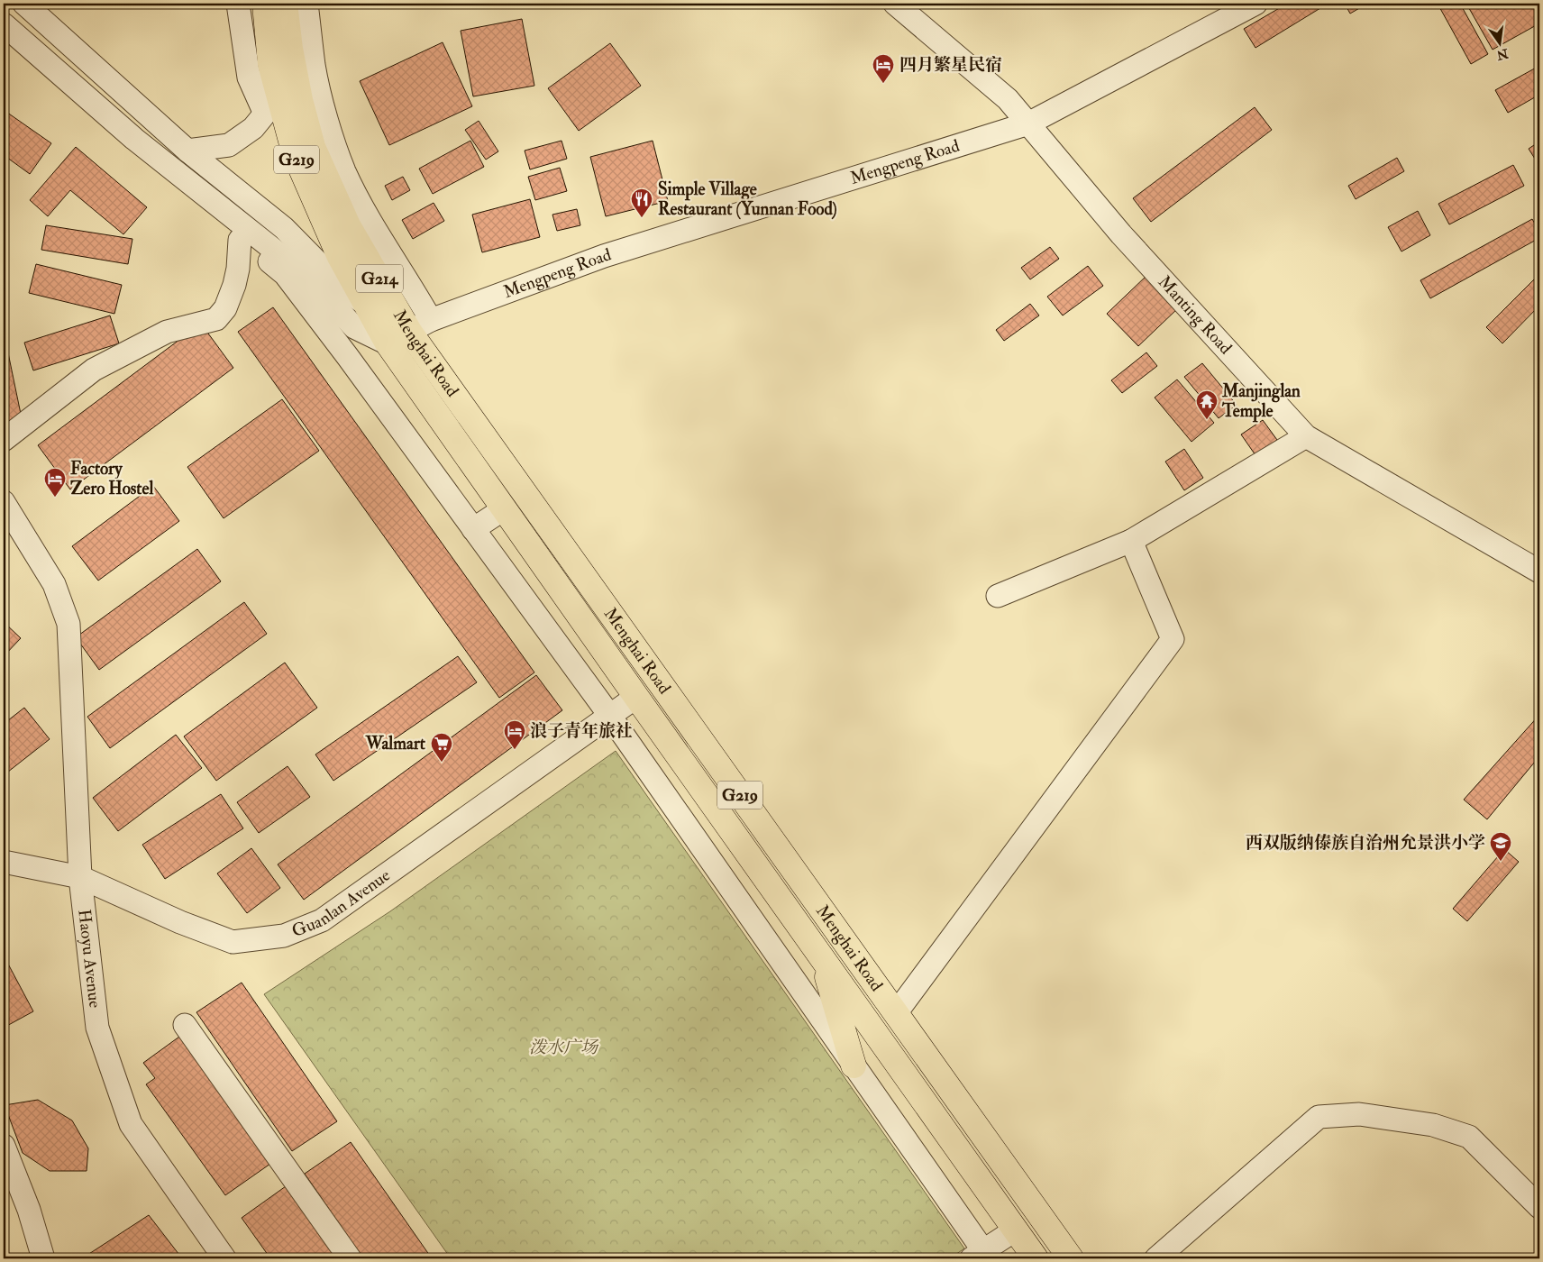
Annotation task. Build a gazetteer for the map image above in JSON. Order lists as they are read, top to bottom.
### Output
{
  "streets": {
    "highway": ["G219", "G214", "Menghai Road"],
    "street": [
      "Mengpeng Road",
      "Manting Road",
      "Guanlan Avenue",
      "Haoyu Avenue"
    ]
  },
  "crossings": [
    ["Mengpeng Road", "Manting Road"],
    ["Mengpeng Road", "Menghai Road"],
    ["Menghai Road", "Guanlan Avenue"],
    ["Guanlan Avenue", "Haoyu Avenue"]
  ],
  "parks": ["泼水广场"],
  "places": {
    "hotel": ["四月繁星民宿", "Factory Zero Hostel", "浪子青年旅社"],
    "restaurant": ["Simple Village Restaurant (Yunnan Food)"],
    "temple": ["Manjinglan Temple"],
    "supermarket": ["Walmart"],
    "school or university": ["西双版纳傣族自治州允景洪小学"]
  },
  "north": "bottom"
}
